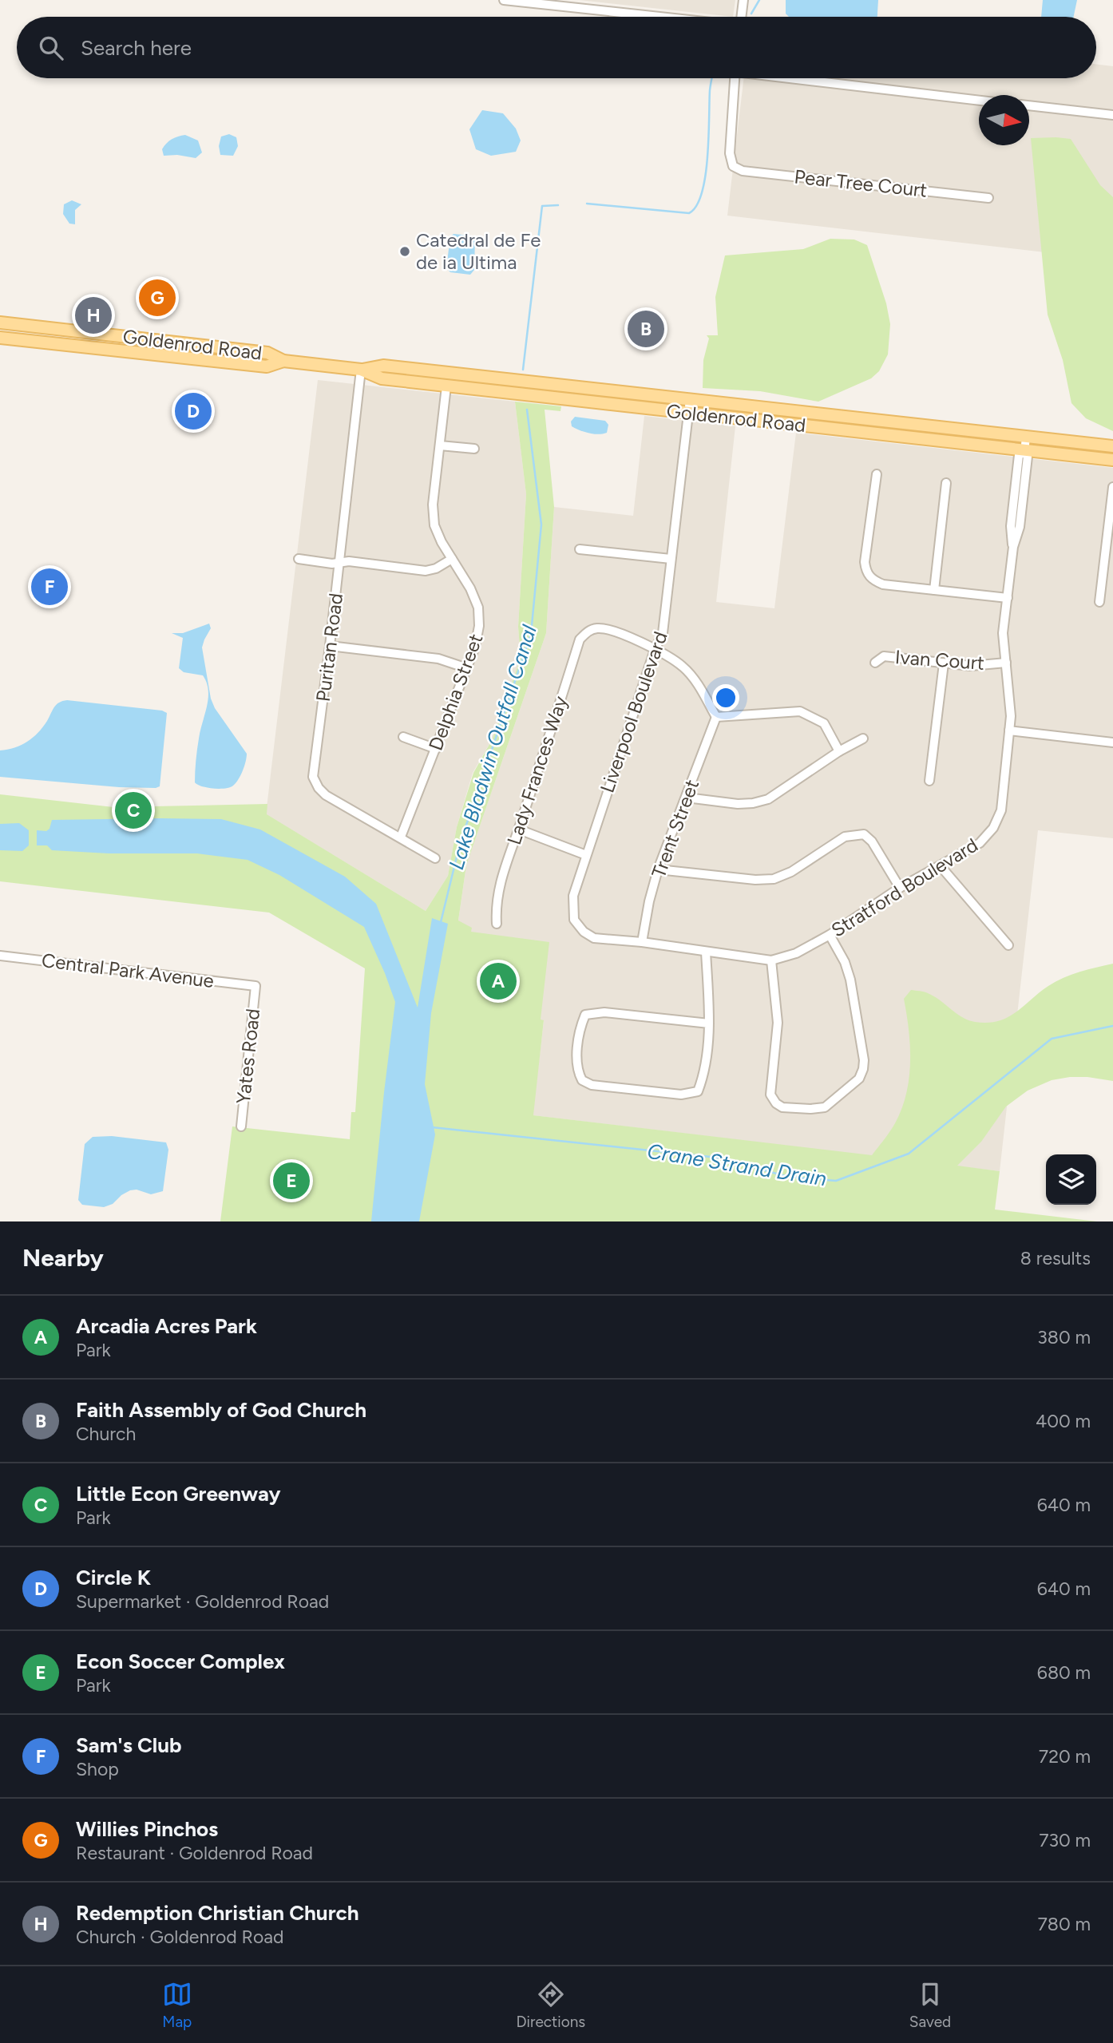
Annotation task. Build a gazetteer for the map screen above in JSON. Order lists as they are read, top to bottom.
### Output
{
  "streets": {
    "main road": ["Goldenrod Road"],
    "street": [
      "Pear Tree Court",
      "Puritan Road",
      "Ivan Court",
      "Delphia Street",
      "Liverpool Boulevard",
      "Lady Frances Way",
      "Trent Street",
      "Stratford Boulevard",
      "Central Park Avenue",
      "Yates Road"
    ]
  },
  "crossings": [
    ["Goldenrod Road", "Puritan Road"],
    ["Goldenrod Road", "Delphia Street"],
    ["Goldenrod Road", "Liverpool Boulevard"],
    ["Goldenrod Road", "Stratford Boulevard"],
    ["Puritan Road", "Delphia Street"],
    ["Ivan Court", "Stratford Boulevard"],
    ["Liverpool Boulevard", "Lady Frances Way"],
    ["Liverpool Boulevard", "Stratford Boulevard"],
    ["Trent Street", "Stratford Boulevard"],
    ["Central Park Avenue", "Yates Road"]
  ],
  "water": ["Lake Bladwin Outfall Canal", "Crane Strand Drain"],
  "places": ["Catedral de Fe de ia Ultima"],
  "north": "right",
  "page": {
    "search": "Search here",
    "pins": [
      "G",
      "H",
      "B",
      "D",
      "F",
      "C",
      "A",
      "E"
    ],
    "heading": ["Nearby", "8 results"],
    "list": [
      {
        "mark": "A",
        "name": "Arcadia Acres Park",
        "note": "Park",
        "value": "380 m"
      },
      {
        "mark": "B",
        "name": "Faith Assembly of God Church",
        "note": "Church",
        "value": "400 m"
      },
      {
        "mark": "C",
        "name": "Little Econ Greenway",
        "note": "Park",
        "value": "640 m"
      },
      {
        "mark": "D",
        "name": "Circle K",
        "note": "Supermarket · Goldenrod Road",
        "value": "640 m"
      },
      {
        "mark": "E",
        "name": "Econ Soccer Complex",
        "note": "Park",
        "value": "680 m"
      },
      {
        "mark": "F",
        "name": "Sam's Club",
        "note": "Shop",
        "value": "720 m"
      },
      {
        "mark": "G",
        "name": "Willies Pinchos",
        "note": "Restaurant · Goldenrod Road",
        "value": "730 m"
      },
      {
        "mark": "H",
        "name": "Redemption Christian Church",
        "note": "Church · Goldenrod Road",
        "value": "780 m"
      }
    ],
    "nav": ["Map", "Directions", "Saved"]
  }
}
